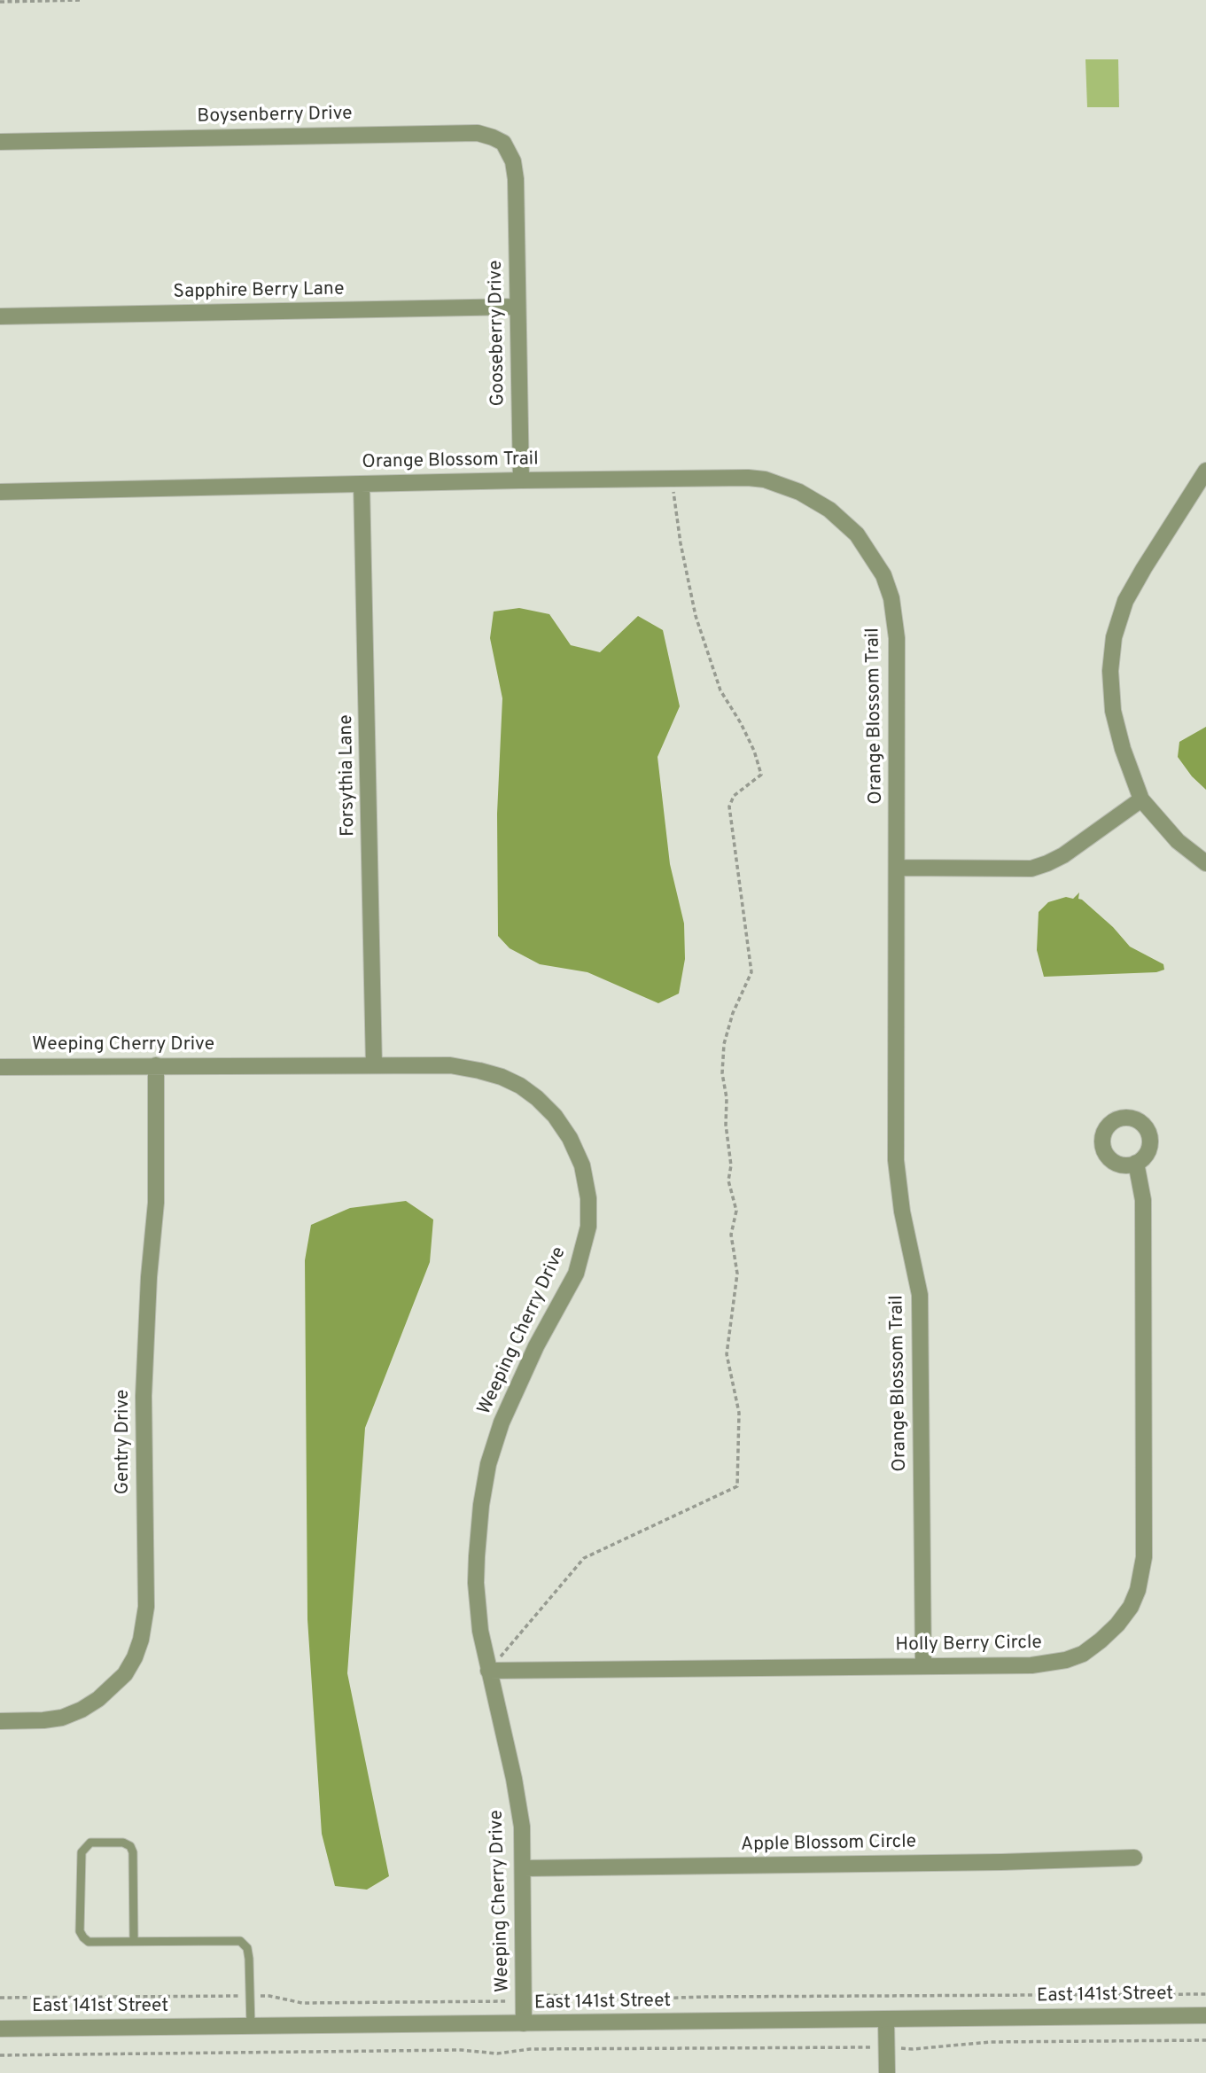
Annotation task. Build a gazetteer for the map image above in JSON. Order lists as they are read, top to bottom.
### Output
{
  "streets": {
    "street": [
      "Boysenberry Drive",
      "Sapphire Berry Lane",
      "Gooseberry Drive",
      "Orange Blossom Trail",
      "Forsythia Lane",
      "Weeping Cherry Drive",
      "Gentry Drive",
      "Holly Berry Circle",
      "Apple Blossom Circle",
      "East 141st Street"
    ]
  },
  "crossings": [
    ["Boysenberry Drive", "Gooseberry Drive"],
    ["Sapphire Berry Lane", "Gooseberry Drive"],
    ["Gooseberry Drive", "Orange Blossom Trail"],
    ["Orange Blossom Trail", "Forsythia Lane"],
    ["Orange Blossom Trail", "Holly Berry Circle"],
    ["Forsythia Lane", "Weeping Cherry Drive"],
    ["Weeping Cherry Drive", "Gentry Drive"],
    ["Weeping Cherry Drive", "Holly Berry Circle"],
    ["Weeping Cherry Drive", "Apple Blossom Circle"],
    ["Weeping Cherry Drive", "East 141st Street"]
  ]
}
